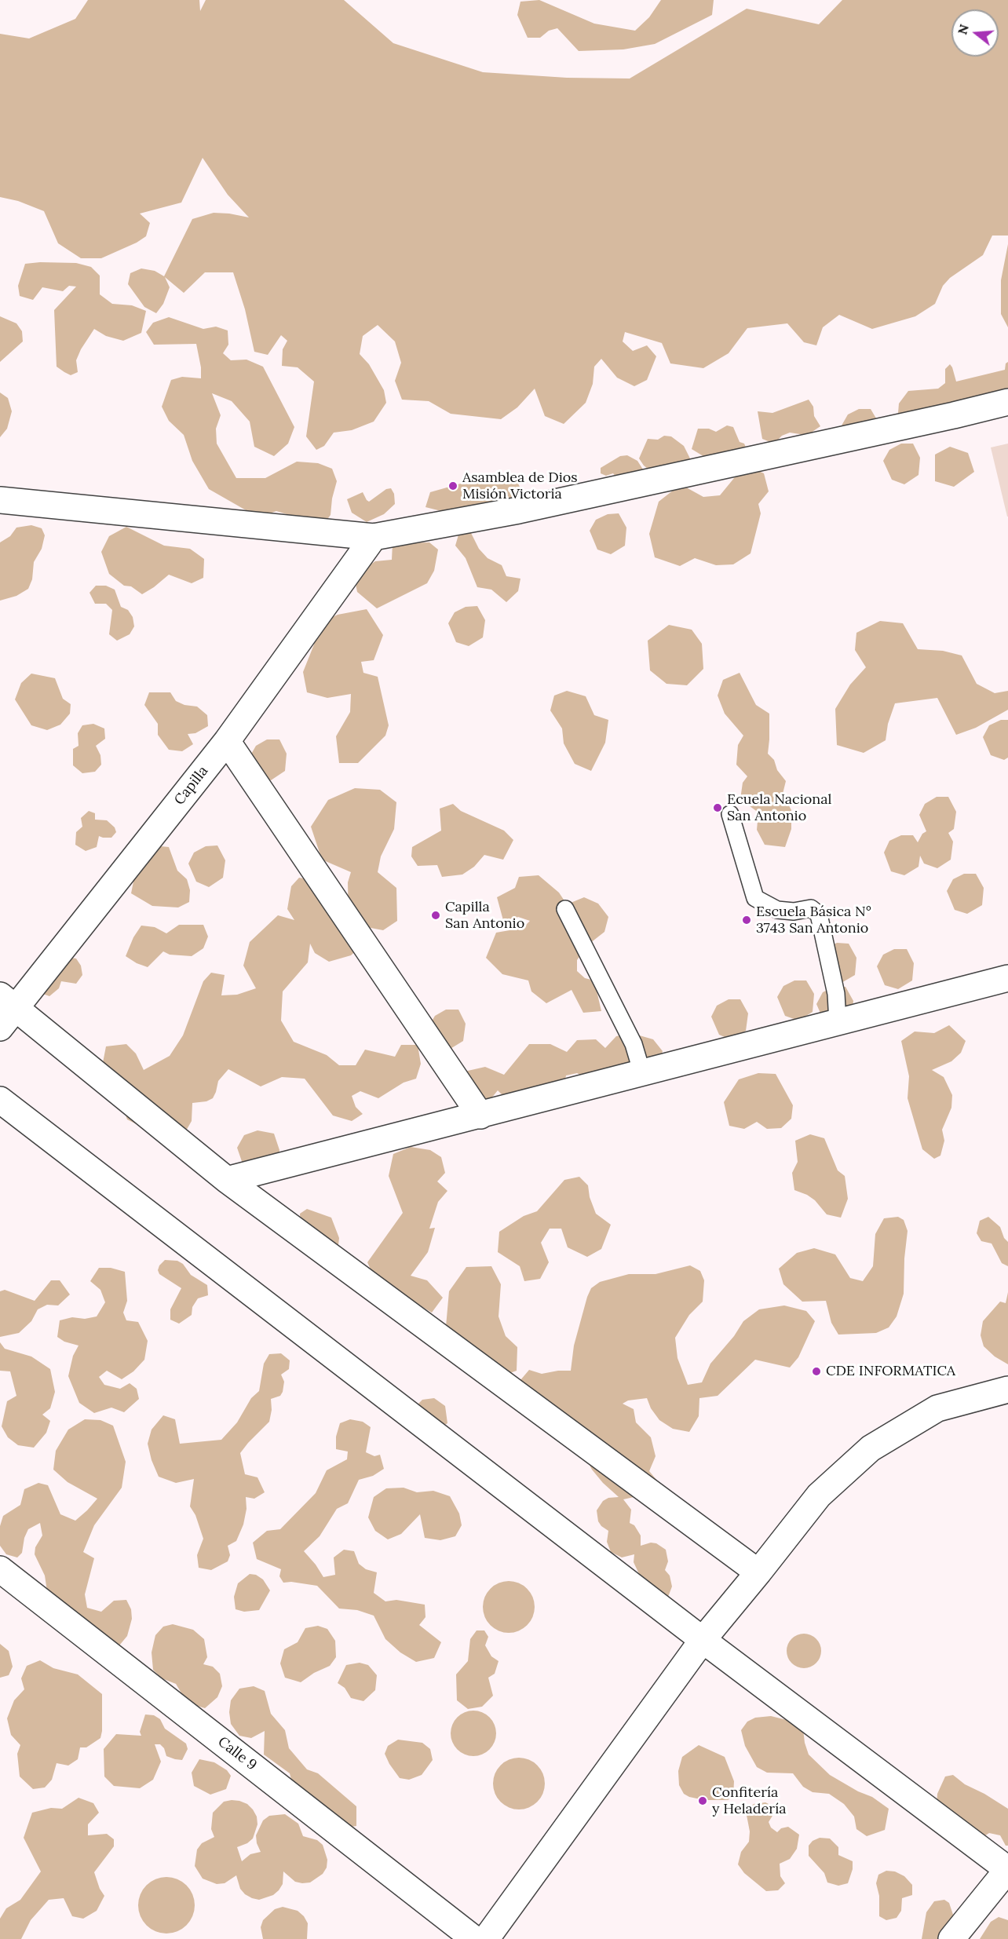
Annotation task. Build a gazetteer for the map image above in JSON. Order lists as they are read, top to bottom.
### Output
{
  "streets": {
    "street": ["Capilla", "Calle 9"]
  },
  "places": [
    "Asamblea de Dios Misión Victoria",
    "Ecuela Nacional San Antonio",
    "Capilla San Antonio",
    "Escuela Básica N° 3743 San Antonio",
    "CDE INFORMATICA",
    "Confitería y Heladería"
  ],
  "north": "left"
}
